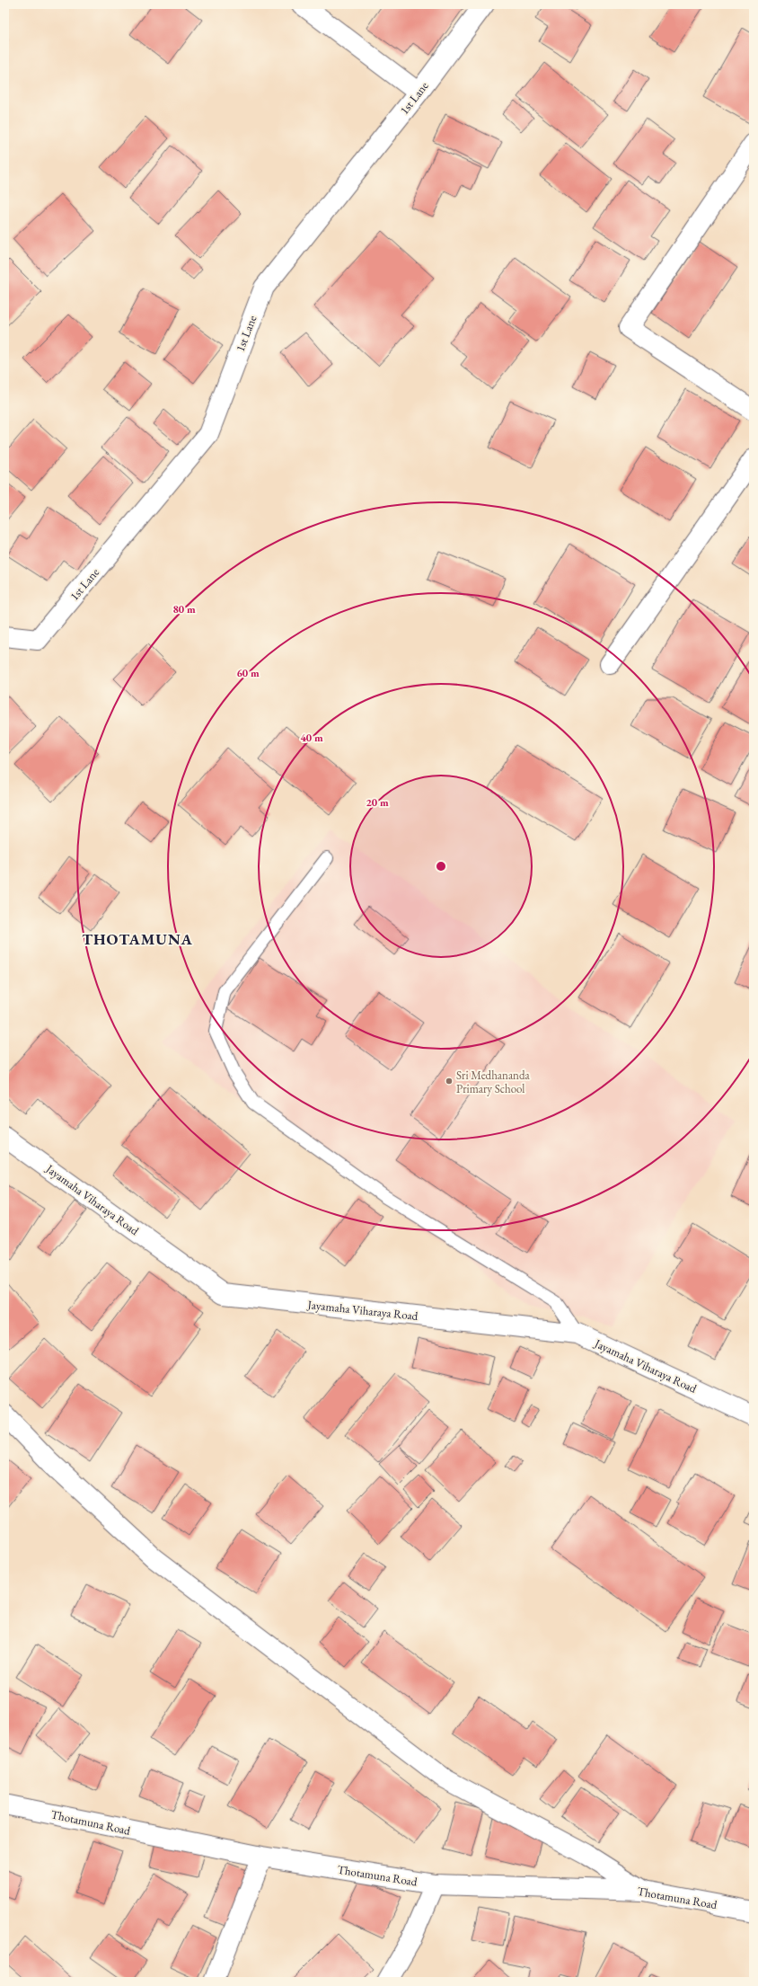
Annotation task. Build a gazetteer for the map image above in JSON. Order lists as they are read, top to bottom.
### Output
{
  "streets": {
    "street": ["1st Lane", "Jayamaha Viharaya Road", "Thotamuna Road"]
  },
  "districts": ["THOTAMUNA"],
  "places": ["Sri Medhananda Primary School"],
  "rings": [
    "80 m",
    "60 m",
    "40 m",
    "20 m"
  ]
}
